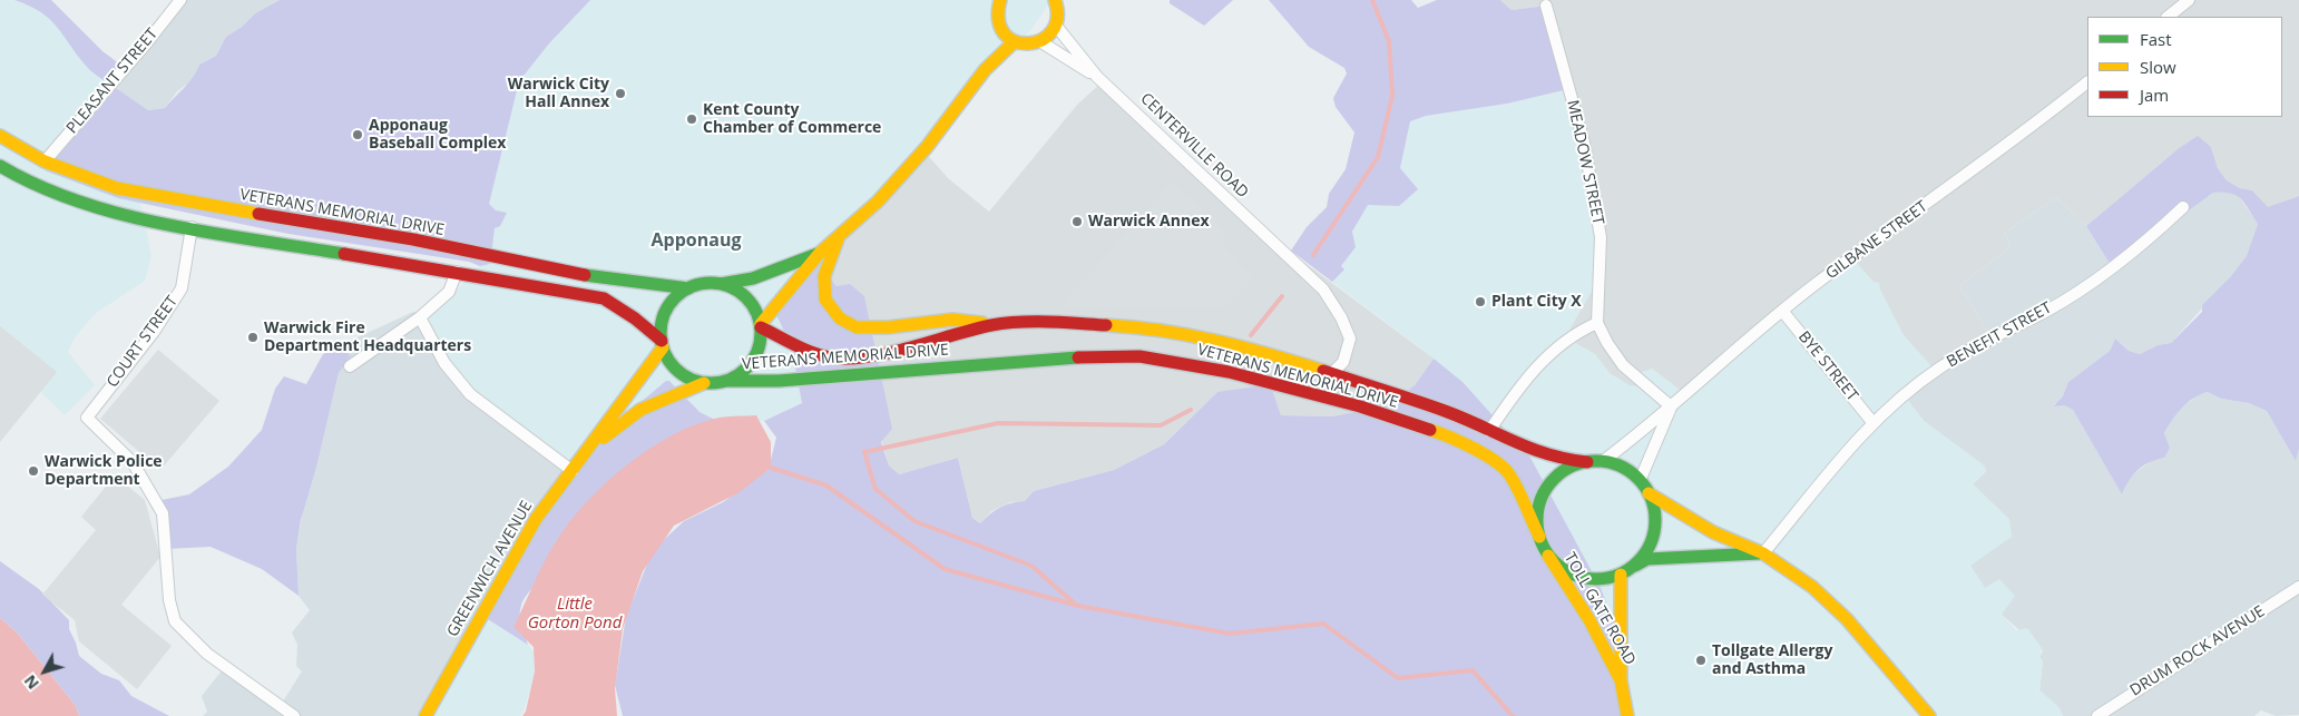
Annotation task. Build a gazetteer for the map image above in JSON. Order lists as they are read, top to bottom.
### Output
{
  "streets": {
    "main road": ["VETERANS MEMORIAL DRIVE", "GREENWICH AVENUE", "TOLL GATE ROAD"],
    "street": [
      "PLEASANT STREET",
      "CENTERVILLE ROAD",
      "MEADOW STREET",
      "GILBANE STREET",
      "BENEFIT STREET",
      "COURT STREET",
      "BYE STREET",
      "DRUM ROCK AVENUE"
    ]
  },
  "crossings": [
    ["PLEASANT STREET", "VETERANS MEMORIAL DRIVE"],
    ["CENTERVILLE ROAD", "VETERANS MEMORIAL DRIVE"],
    ["VETERANS MEMORIAL DRIVE", "GILBANE STREET"],
    ["VETERANS MEMORIAL DRIVE", "GREENWICH AVENUE"],
    ["VETERANS MEMORIAL DRIVE", "TOLL GATE ROAD"],
    ["GILBANE STREET", "BYE STREET"],
    ["GILBANE STREET", "TOLL GATE ROAD"],
    ["BENEFIT STREET", "BYE STREET"]
  ],
  "districts": ["Apponaug"],
  "water": ["Little Gorton Pond"],
  "places": [
    "Warwick City Hall Annex",
    "Kent County Chamber of Commerce",
    "Apponaug Baseball Complex",
    "Warwick Annex",
    "Plant City X",
    "Warwick Fire Department Headquarters",
    "Warwick Police Department",
    "Tollgate Allergy and Asthma"
  ],
  "legend": ["Fast", "Slow", "Jam"],
  "north": "bottom left"
}
